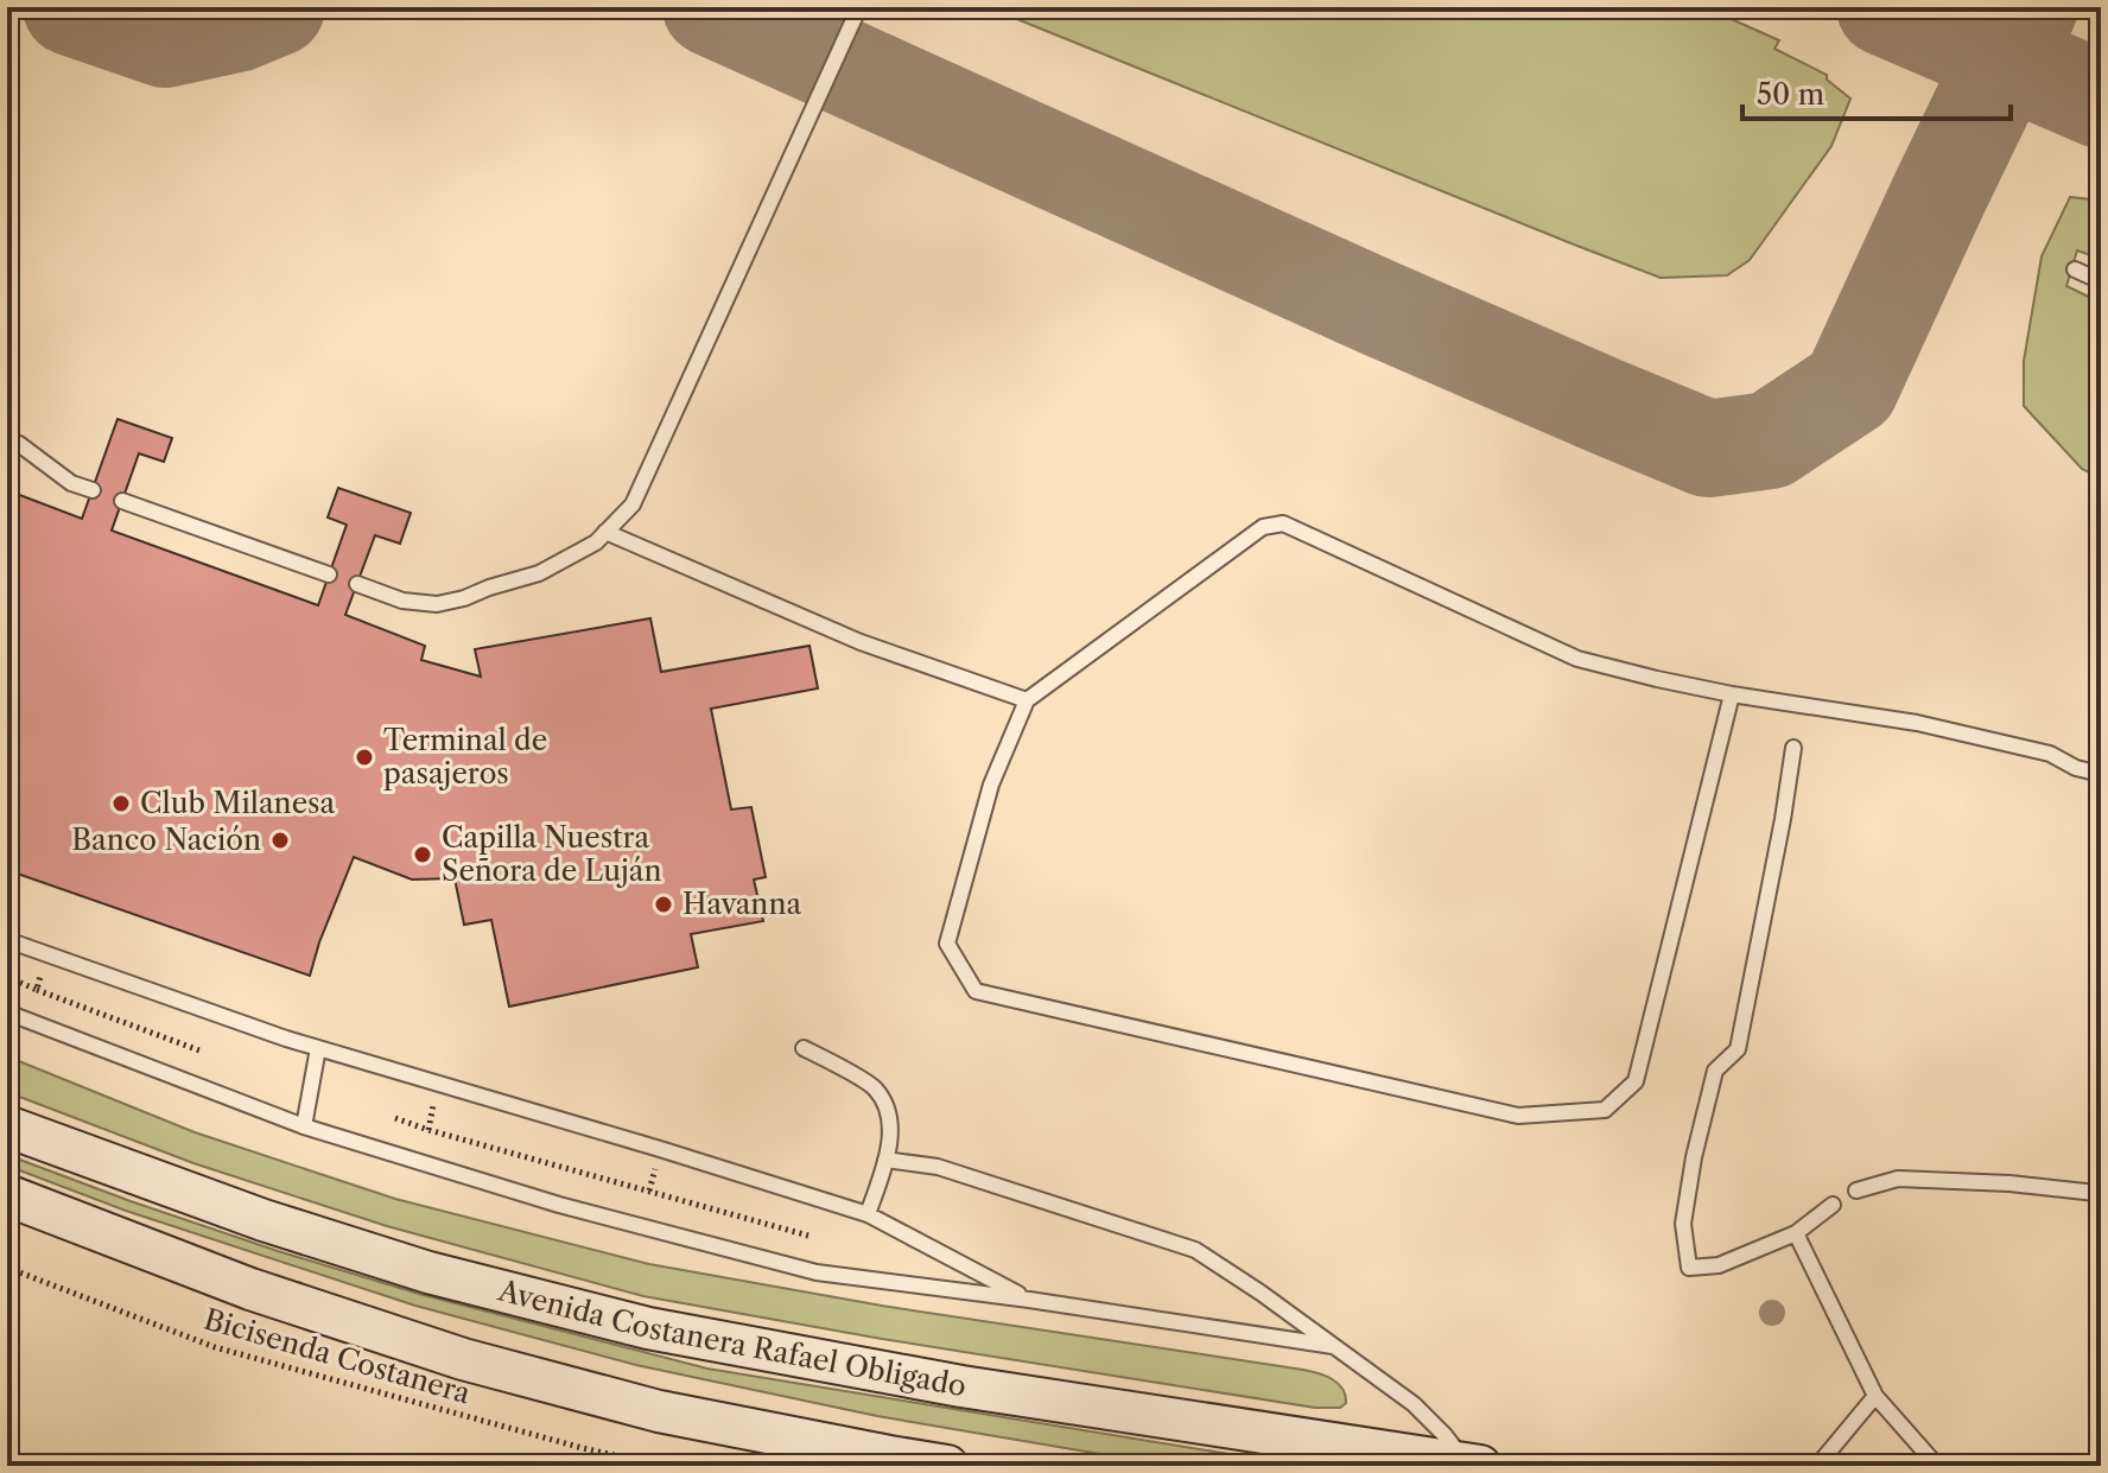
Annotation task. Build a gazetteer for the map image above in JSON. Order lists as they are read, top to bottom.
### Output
{
  "streets": {
    "main road": ["Avenida Costanera Rafael Obligado"],
    "path": ["Bicisenda Costanera"]
  },
  "places": [
    "Terminal de pasajeros",
    "Club Milanesa",
    "Banco Nación",
    "Capilla Nuestra Señora de Luján",
    "Havanna"
  ],
  "scale_bar": "50 m"
}
